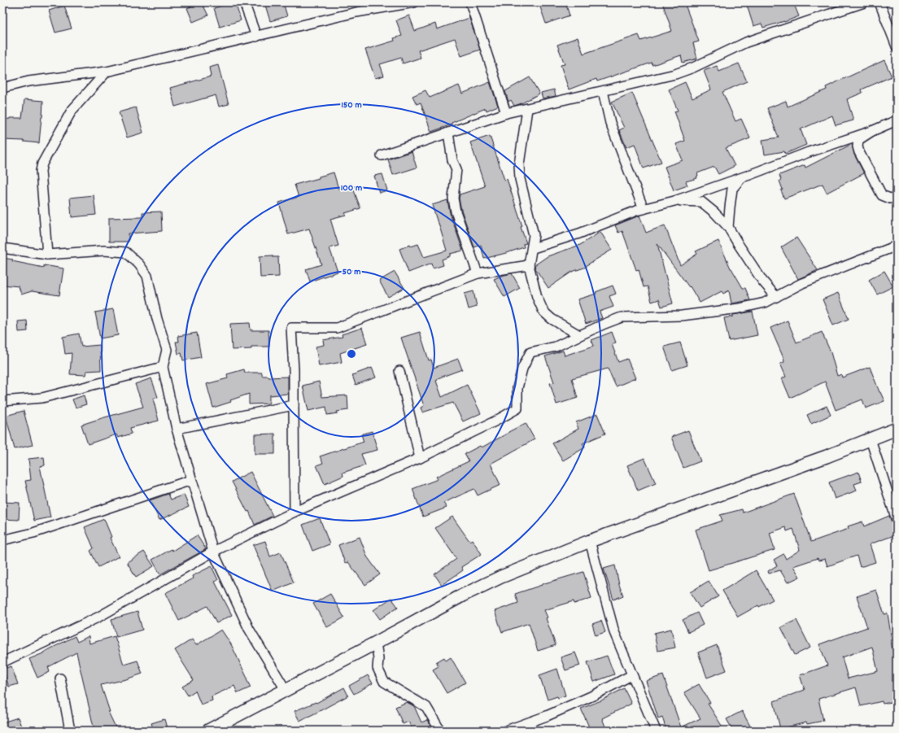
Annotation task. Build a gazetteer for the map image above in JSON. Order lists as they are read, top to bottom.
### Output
{
  "rings": ["150 m", "100 m", "50 m"]
}
